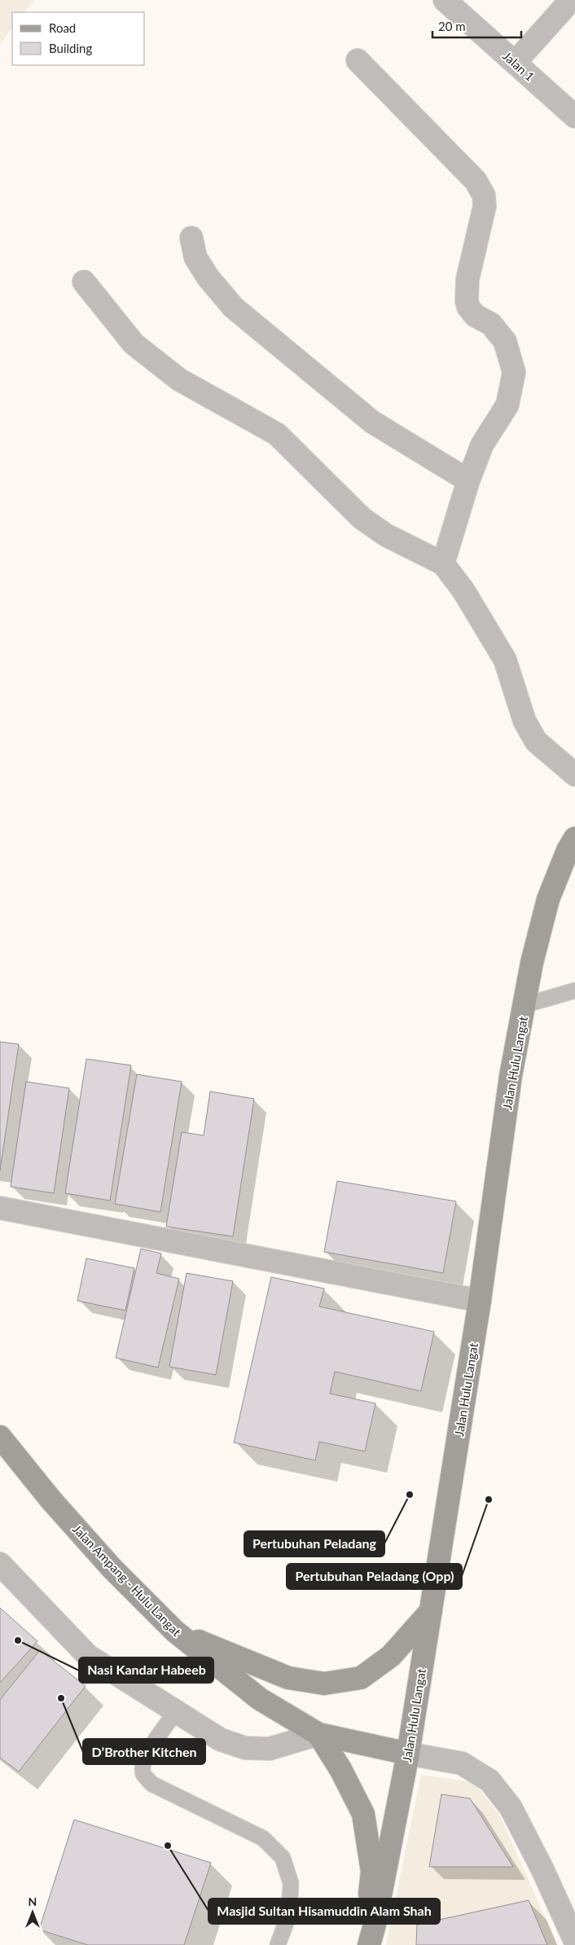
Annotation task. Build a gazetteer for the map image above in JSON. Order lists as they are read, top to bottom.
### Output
{
  "streets": {
    "street": ["Jalan 1", "Jalan Hulu Langat", "Jalan Ampang - Hulu Langat"]
  },
  "crossings": [
    ["Jalan Hulu Langat", "Jalan Ampang - Hulu Langat"]
  ],
  "places": [
    "Pertubuhan Peladang",
    "Pertubuhan Peladang (Opp)",
    "Nasi Kandar Habeeb",
    "D’Brother Kitchen",
    "Masjid Sultan Hisamuddin Alam Shah"
  ],
  "legend": ["Road", "Building"],
  "scale_bar": "20 m",
  "north": "top"
}
